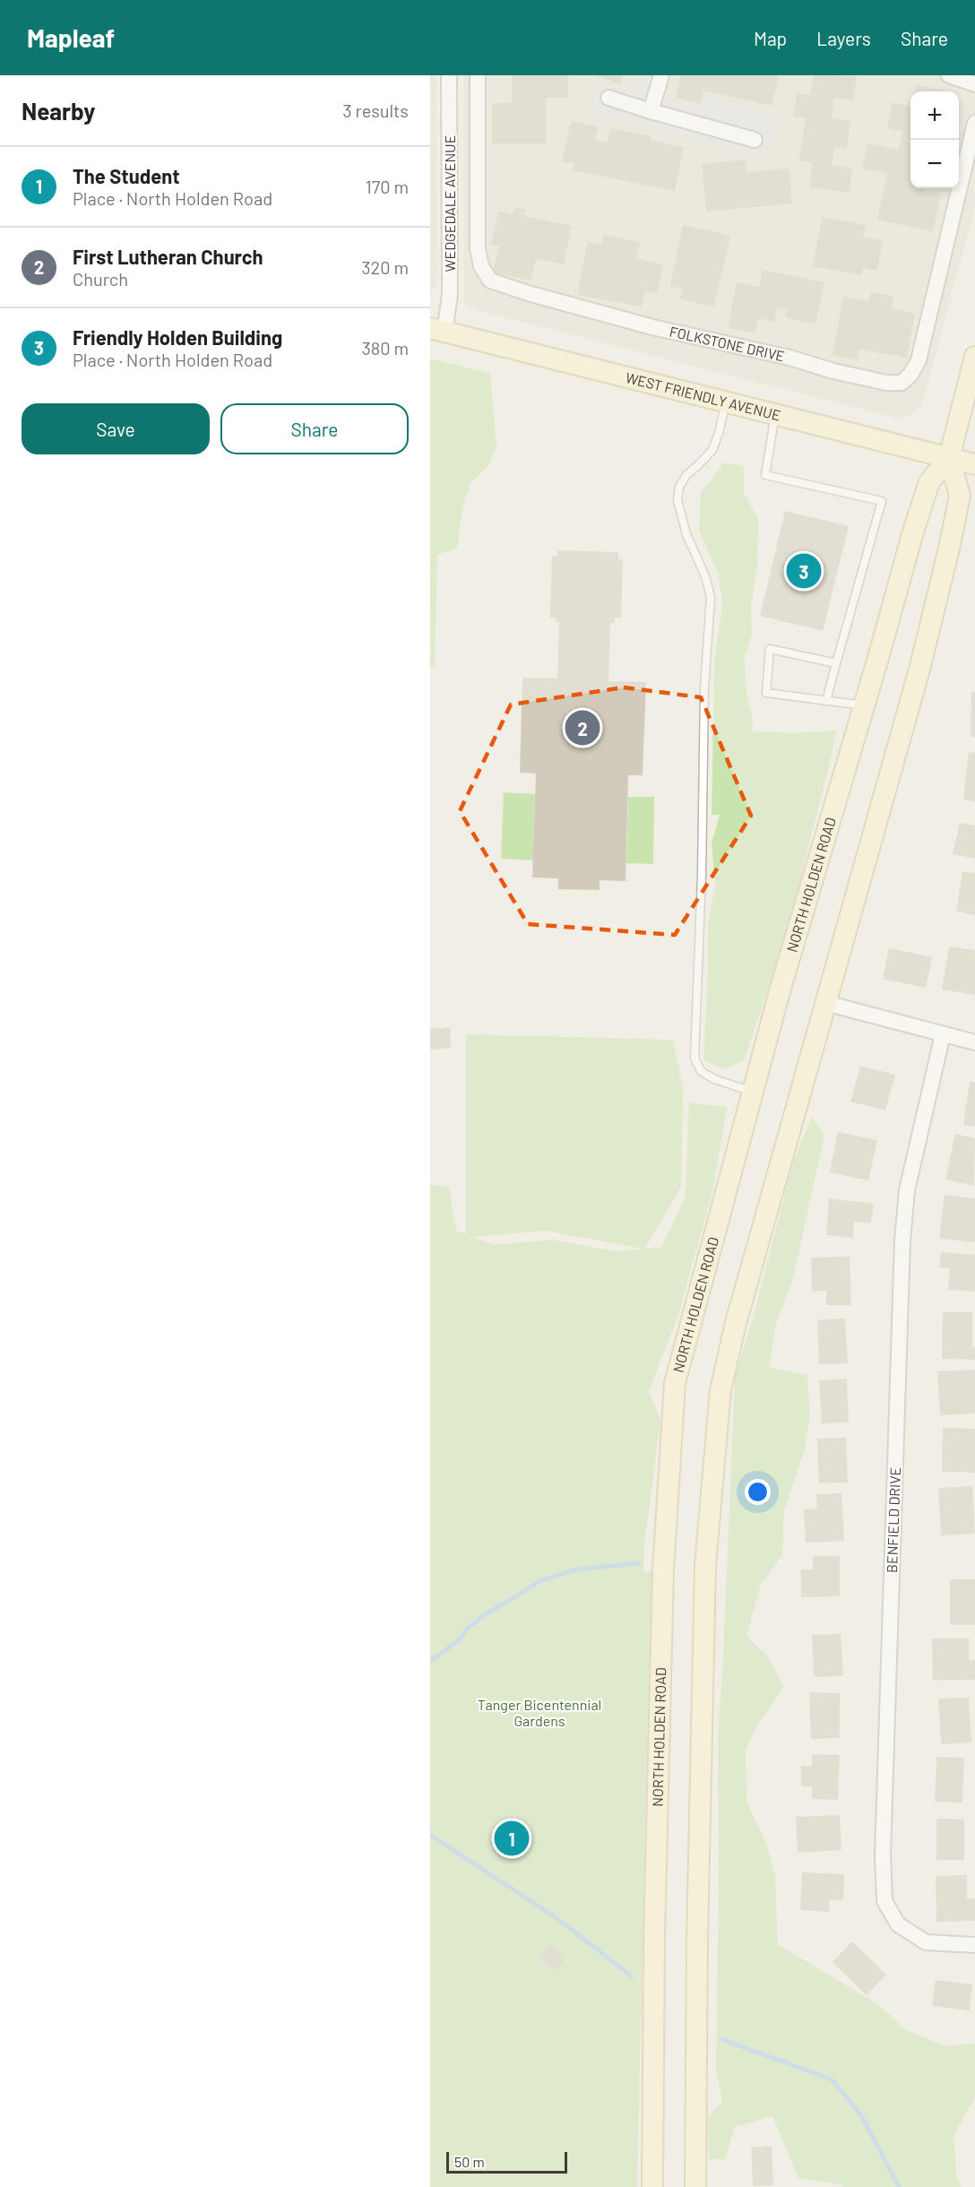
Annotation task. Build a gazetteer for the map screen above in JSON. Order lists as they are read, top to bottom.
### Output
{
  "streets": {
    "main road": ["WEST FRIENDLY AVENUE", "NORTH HOLDEN ROAD"],
    "street": ["WEDGEDALE AVENUE", "FOLKSTONE DRIVE", "BENFIELD DRIVE"]
  },
  "crossings": [
    ["WEDGEDALE AVENUE", "WEST FRIENDLY AVENUE"],
    ["WEST FRIENDLY AVENUE", "NORTH HOLDEN ROAD"]
  ],
  "parks": ["Tanger Bicentennial Gardens"],
  "scale_bar": "50 m",
  "page": {
    "header": "Mapleaf",
    "nav": ["Map", "Layers", "Share"],
    "heading": ["Nearby", "3 results"],
    "map_buttons": ["+", "−"],
    "list": [
      {
        "mark": "1",
        "name": "The Student",
        "note": "Place · North Holden Road",
        "value": "170 m"
      },
      {
        "mark": "2",
        "name": "First Lutheran Church",
        "note": "Church",
        "value": "320 m"
      },
      {
        "mark": "3",
        "name": "Friendly Holden Building",
        "note": "Place · North Holden Road",
        "value": "380 m"
      }
    ],
    "buttons": ["Save", "Share"],
    "pins": ["3", "2", "1"],
    "scale": "50 m"
  }
}
